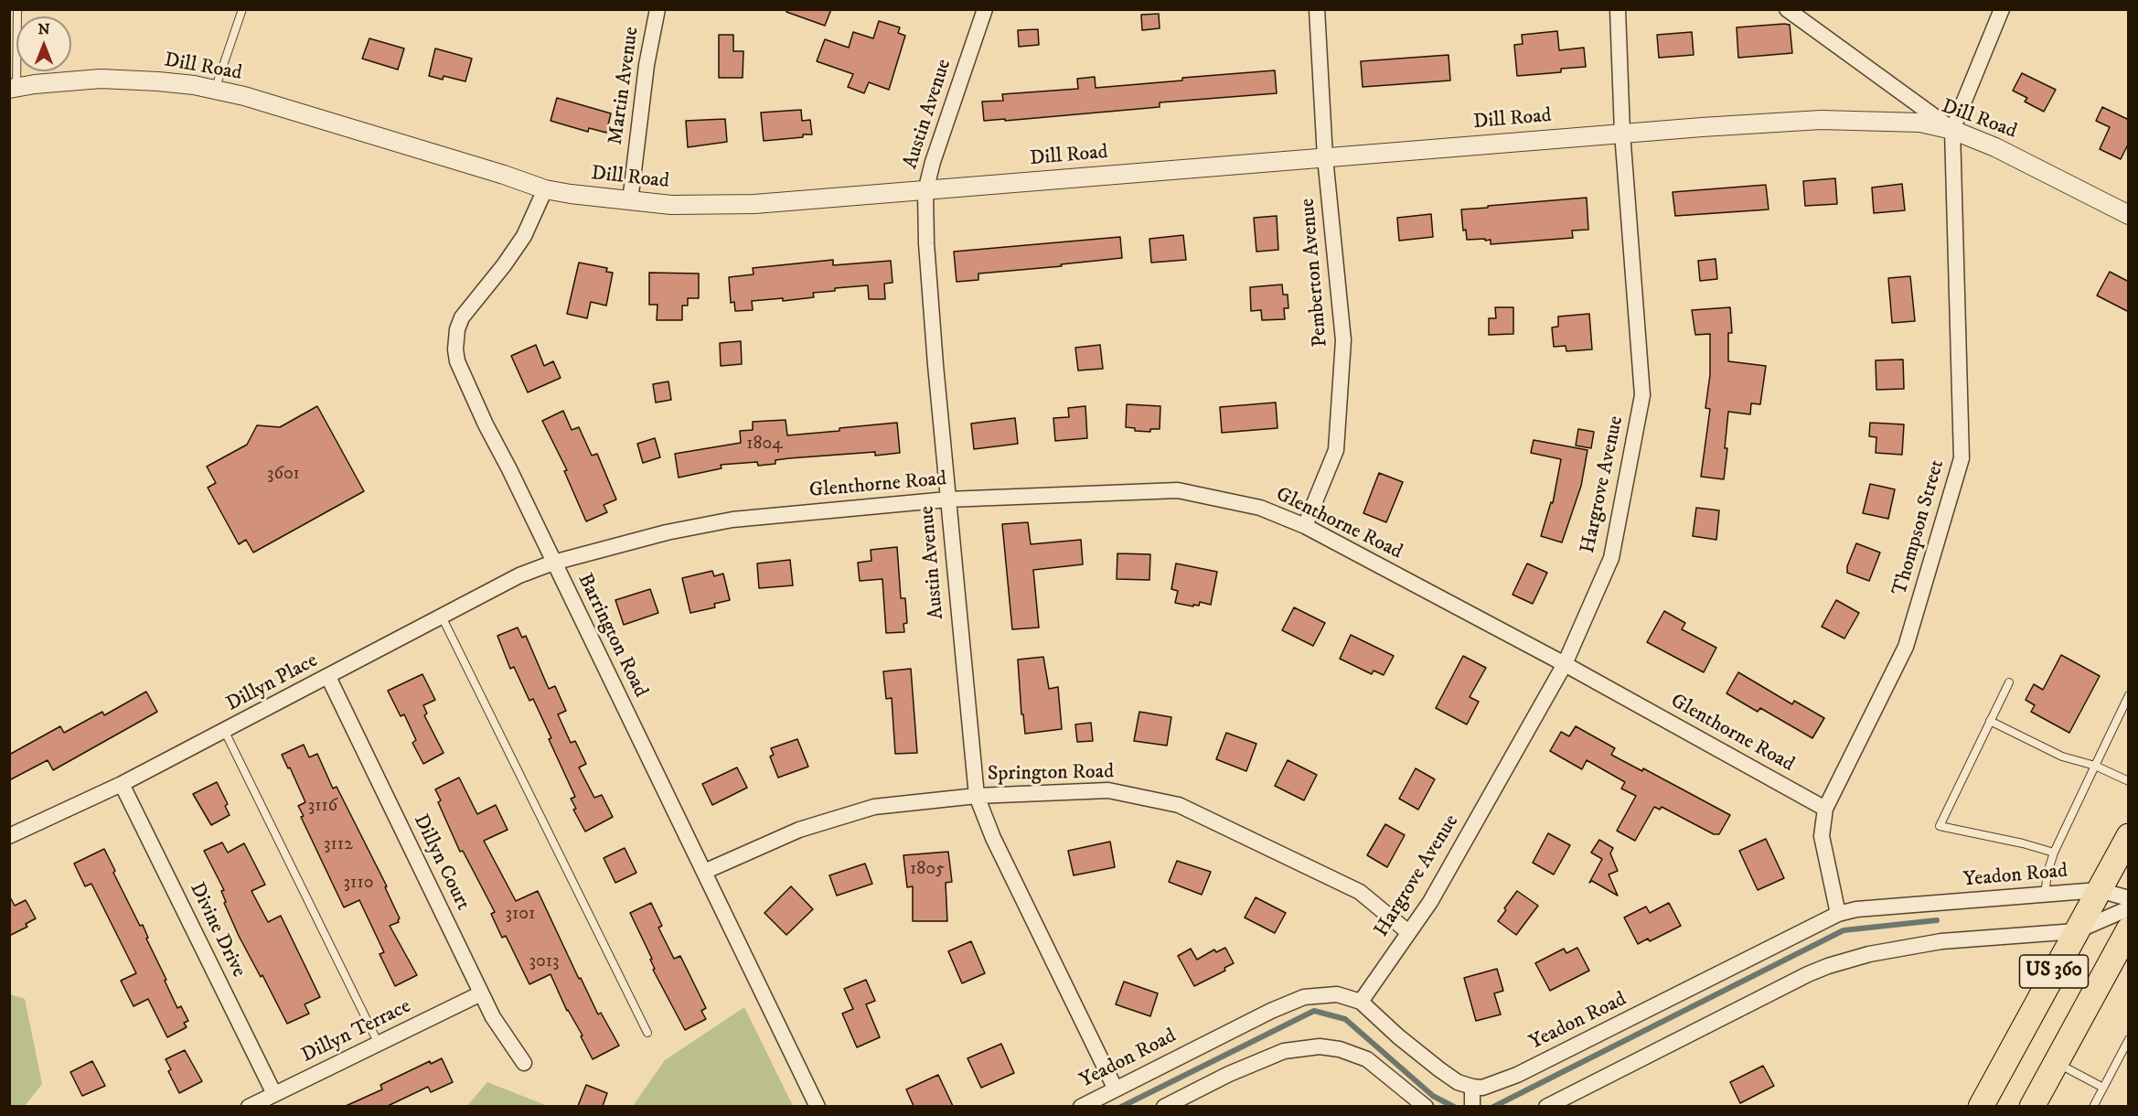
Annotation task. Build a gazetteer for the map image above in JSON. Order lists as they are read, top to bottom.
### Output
{
  "streets": {
    "highway": ["US 360"],
    "street": [
      "Dill Road",
      "Martin Avenue",
      "Austin Avenue",
      "Pemberton Avenue",
      "Hargrove Avenue",
      "Glenthorne Road",
      "Thompson Street",
      "Barrington Road",
      "Dillyn Place",
      "Springton Road",
      "Dillyn Court",
      "Yeadon Road",
      "Divine Drive",
      "Dillyn Terrace"
    ]
  },
  "crossings": [
    ["Dill Road", "Martin Avenue"],
    ["Dill Road", "Austin Avenue"],
    ["Dill Road", "Pemberton Avenue"],
    ["Dill Road", "Hargrove Avenue"],
    ["Dill Road", "Thompson Street"],
    ["Dill Road", "Barrington Road"],
    ["Austin Avenue", "Glenthorne Road"],
    ["Austin Avenue", "Springton Road"],
    ["Austin Avenue", "Yeadon Road"],
    ["Pemberton Avenue", "Glenthorne Road"],
    ["Hargrove Avenue", "Glenthorne Road"],
    ["Hargrove Avenue", "Springton Road"],
    ["Hargrove Avenue", "Yeadon Road"],
    ["Glenthorne Road", "Thompson Street"],
    ["Glenthorne Road", "Barrington Road"],
    ["Glenthorne Road", "Dillyn Place"],
    ["Thompson Street", "Yeadon Road"],
    ["Barrington Road", "Dillyn Place"],
    ["Barrington Road", "Springton Road"],
    ["Dillyn Place", "Dillyn Court"],
    ["Dillyn Place", "Divine Drive"],
    ["Dillyn Court", "Dillyn Terrace"],
    ["Yeadon Road", "US 360"],
    ["Divine Drive", "Dillyn Terrace"]
  ],
  "house_numbers": [
    "1804",
    "3601",
    "3116",
    "3112",
    "1805",
    "3110",
    "3101",
    "3013"
  ],
  "north": "top"
}
